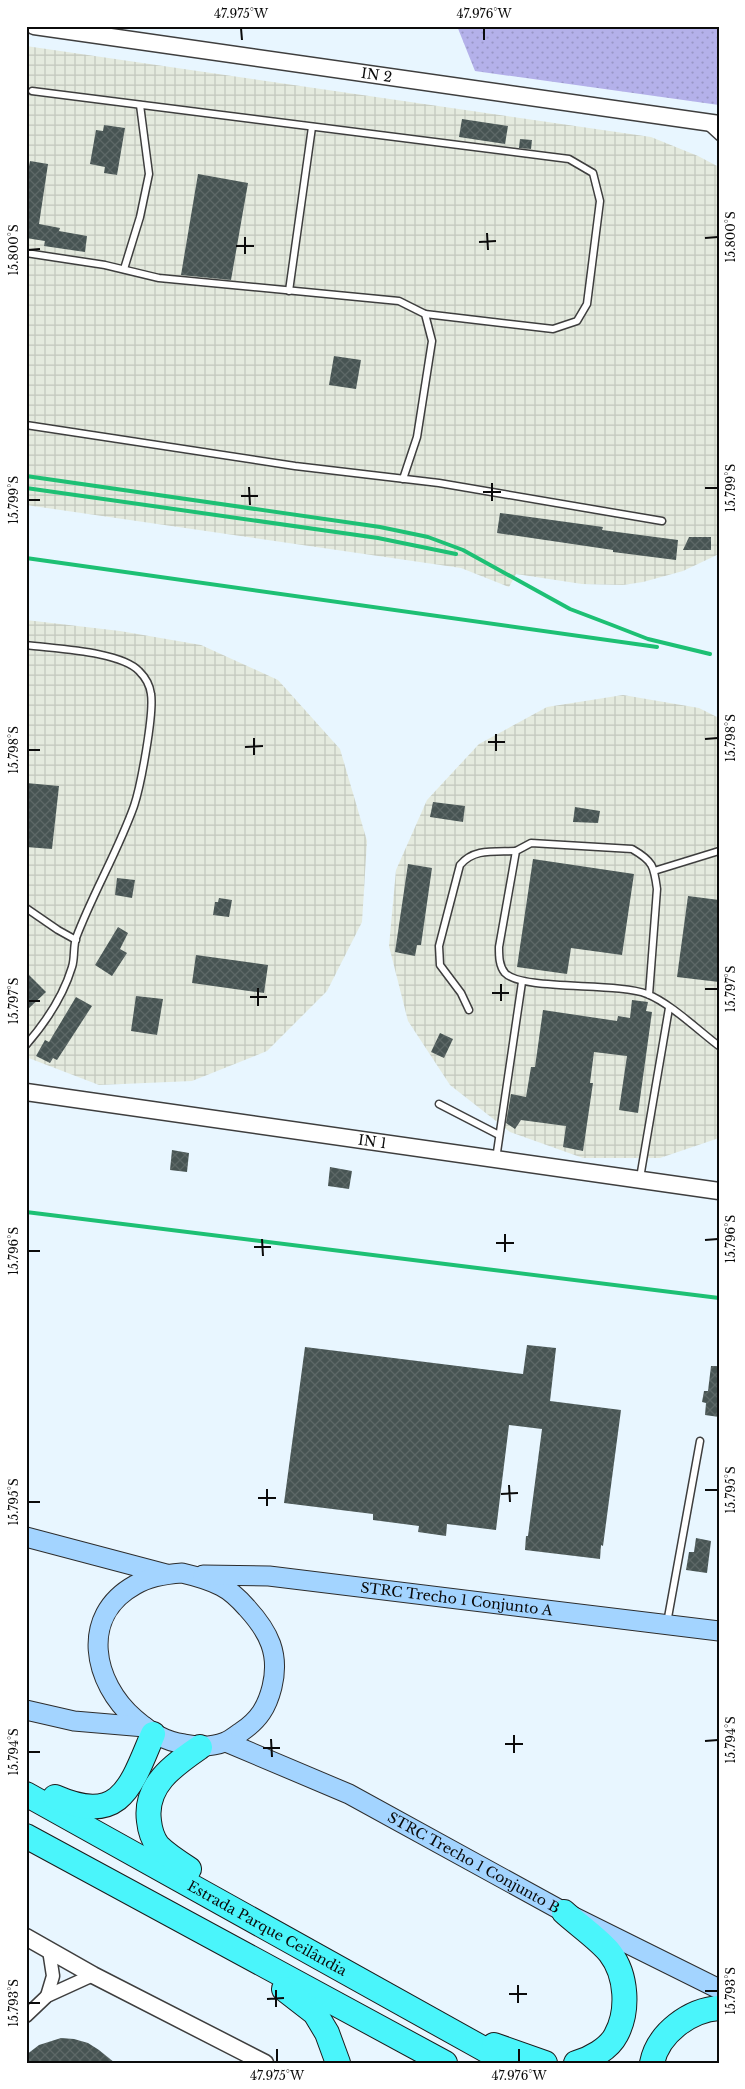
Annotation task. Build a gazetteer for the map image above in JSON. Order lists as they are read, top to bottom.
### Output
{
  "streets": {
    "highway": ["Estrada Parque Ceilândia"],
    "main road": ["STRC Trecho 1 Conjunto A", "STRC Trecho 1 Conjunto B"],
    "street": ["IN 2", "IN 1"]
  },
  "crossings": [
    ["STRC Trecho 1 Conjunto A", "STRC Trecho 1 Conjunto B"]
  ],
  "coordinates": [
    "47.975°W",
    "47.976°W",
    "15.800°S",
    "15.799°S",
    "15.798°S",
    "15.797°S",
    "15.796°S",
    "15.795°S",
    "15.794°S",
    "15.793°S"
  ]
}
